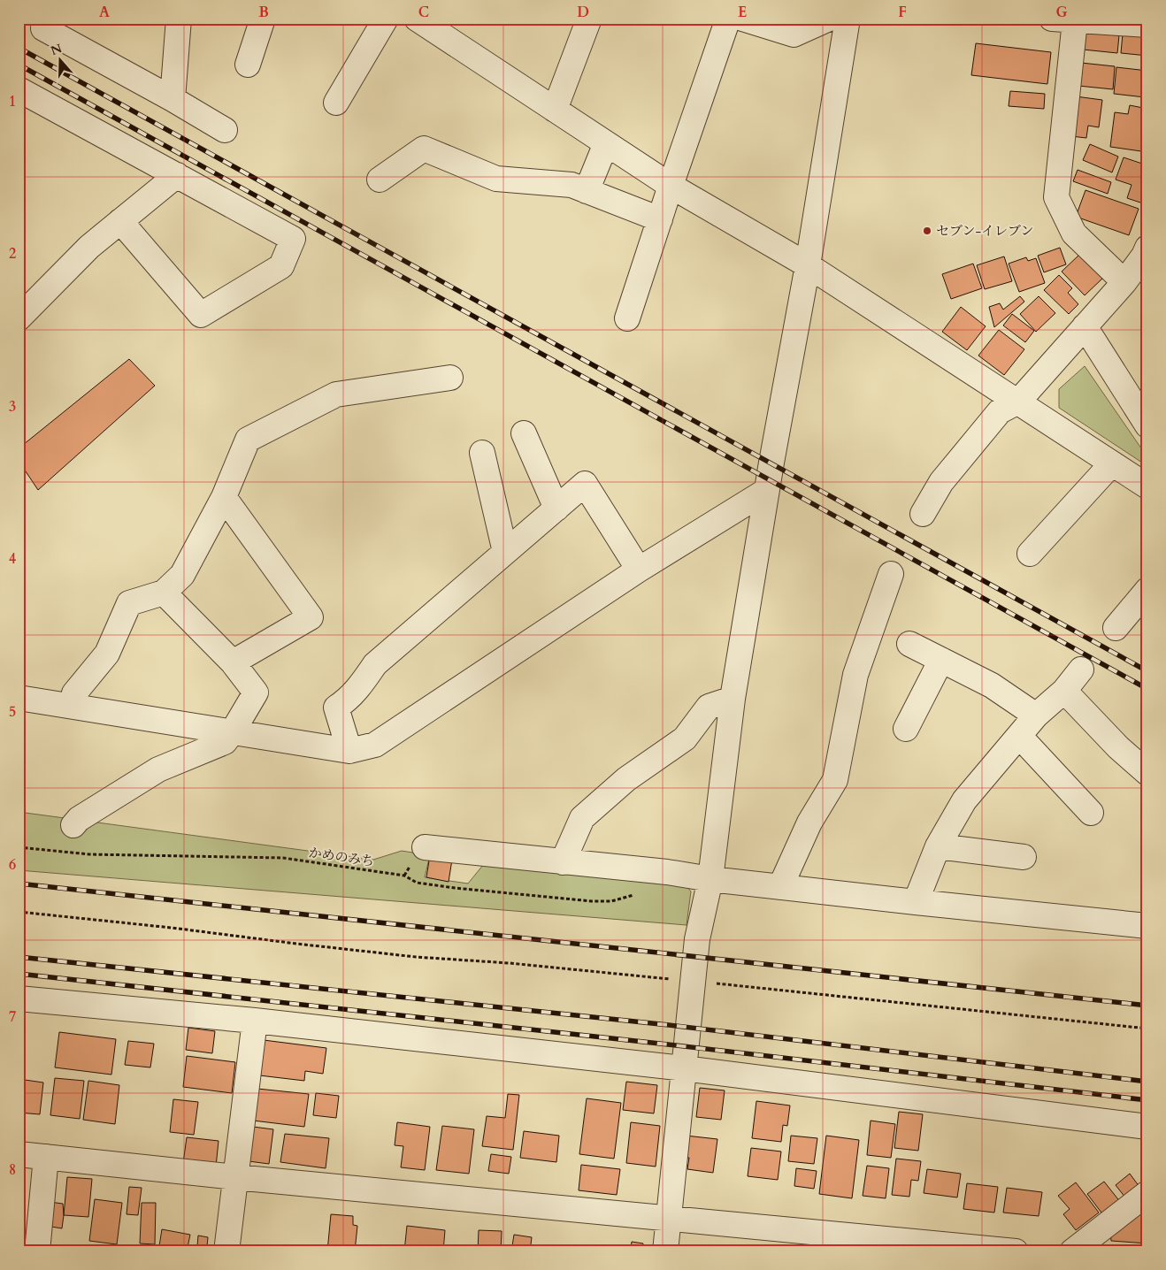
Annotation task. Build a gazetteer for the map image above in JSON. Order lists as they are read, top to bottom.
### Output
{
  "streets": {
    "path": ["かめのみち"]
  },
  "places": ["セブン-イレブン"],
  "north": "top",
  "grid": {
    "columns": [
      "A",
      "B",
      "C",
      "D",
      "E",
      "F",
      "G"
    ],
    "rows": [
      "1",
      "2",
      "3",
      "4",
      "5",
      "6",
      "7",
      "8"
    ]
  }
}
